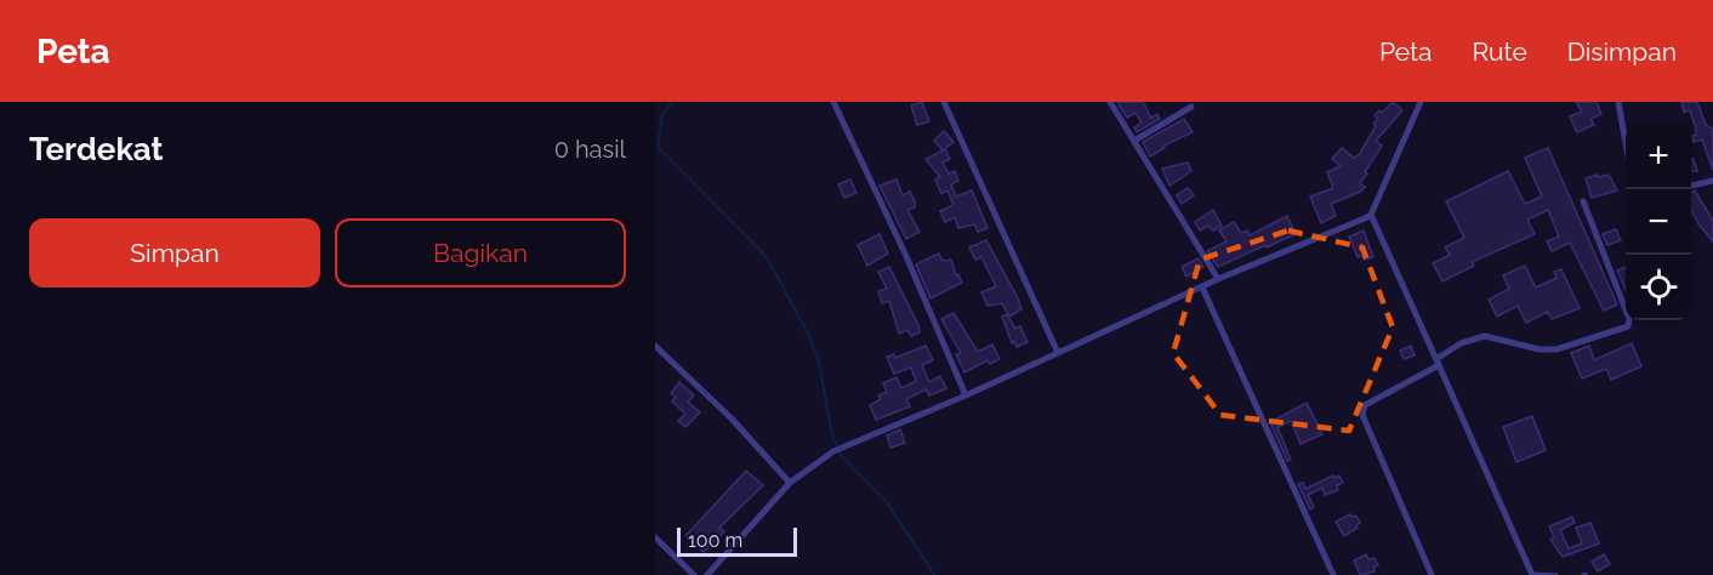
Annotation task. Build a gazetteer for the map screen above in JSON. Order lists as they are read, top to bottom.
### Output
{
  "scale_bar": "100 m",
  "page": {
    "header": "Peta",
    "nav": ["Peta", "Rute", "Disimpan"],
    "heading": ["Terdekat", "0 hasil"],
    "map_buttons": ["+", "−"],
    "buttons": ["Simpan", "Bagikan"],
    "scale": "100 m"
  }
}
